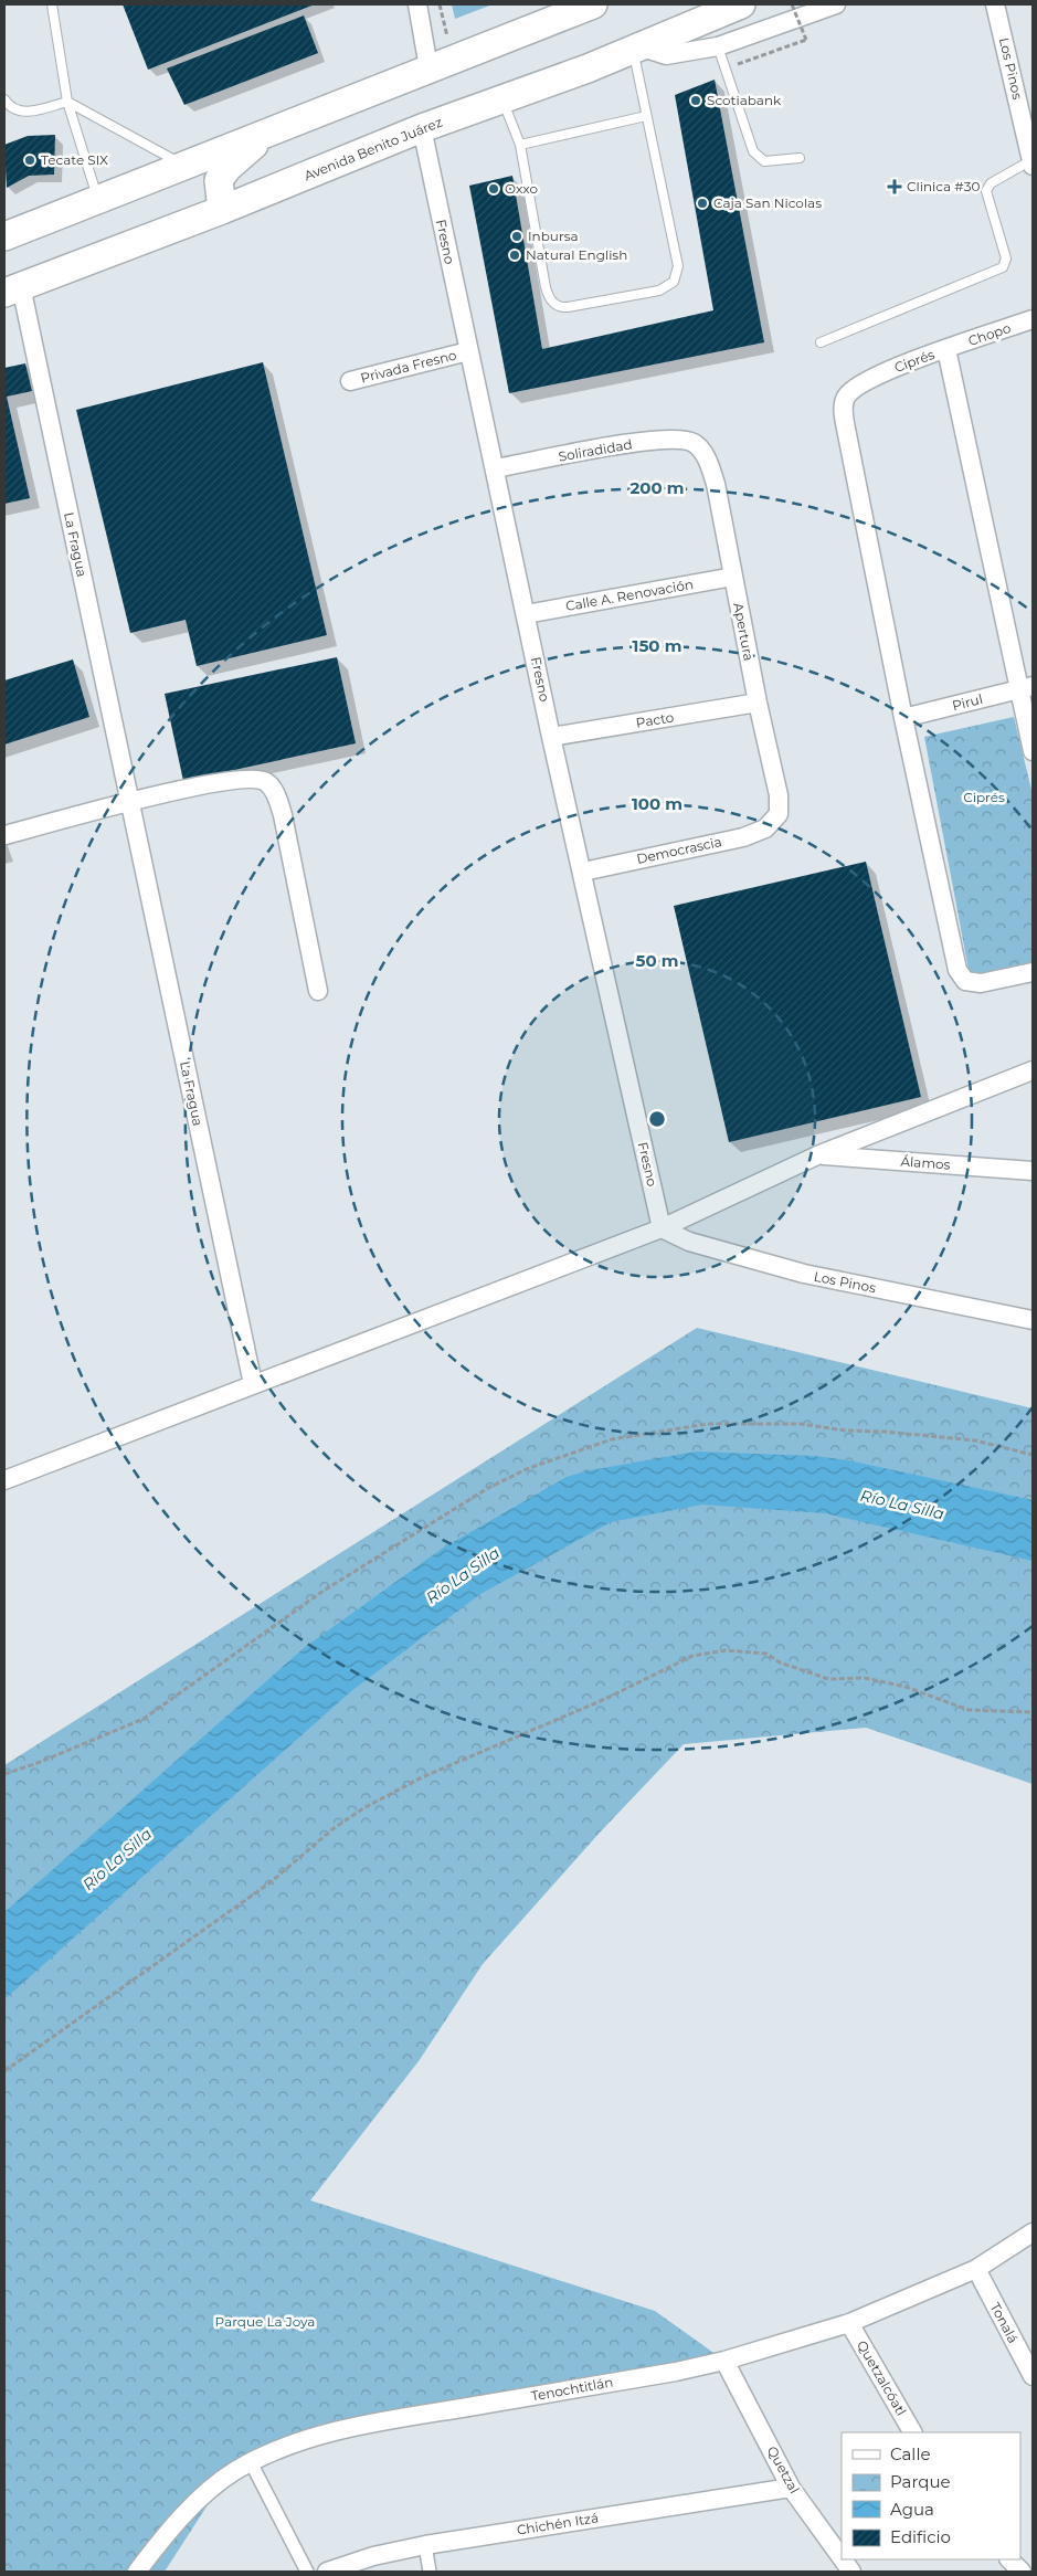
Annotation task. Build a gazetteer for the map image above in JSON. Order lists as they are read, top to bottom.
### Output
{
  "streets": {
    "main road": ["Avenida Benito Juárez"],
    "street": [
      "Los Pinos",
      "Fresno",
      "Chopo",
      "Ciprés",
      "Privada Fresno",
      "Soliradidad",
      "La Fragua",
      "Calle A. Renovación",
      "Apertura",
      "Pirul",
      "Pacto",
      "Democrascia",
      "Álamos",
      "Tonalá",
      "Quetzalcóatl",
      "Tenochtitlán",
      "Quetzal",
      "Chichén Itzá"
    ]
  },
  "crossings": [
    ["Los Pinos", "Fresno"],
    ["Avenida Benito Juárez", "Fresno"],
    ["Avenida Benito Juárez", "La Fragua"],
    ["Fresno", "Privada Fresno"],
    ["Fresno", "Soliradidad"],
    ["Fresno", "Calle A. Renovación"],
    ["Fresno", "Pacto"],
    ["Fresno", "Democrascia"],
    ["Chopo", "Ciprés"],
    ["Ciprés", "Pirul"],
    ["Soliradidad", "Apertura"],
    ["Calle A. Renovación", "Apertura"],
    ["Apertura", "Pacto"],
    ["Apertura", "Democrascia"],
    ["Tonalá", "Tenochtitlán"],
    ["Quetzalcóatl", "Tenochtitlán"],
    ["Tenochtitlán", "Quetzal"],
    ["Quetzal", "Chichén Itzá"]
  ],
  "water": ["Río La Silla"],
  "parks": ["Ciprés", "Parque La Joya"],
  "places": {
    "other": [
      "Scotiabank",
      "Tecate SIX",
      "Oxxo",
      "Caja San Nicolas",
      "Inbursa",
      "Natural English"
    ],
    "health": ["Clinica #30"]
  },
  "legend": [
    "Calle",
    "Parque",
    "Agua",
    "Edificio"
  ],
  "rings": [
    "200 m",
    "150 m",
    "100 m",
    "50 m"
  ]
}
